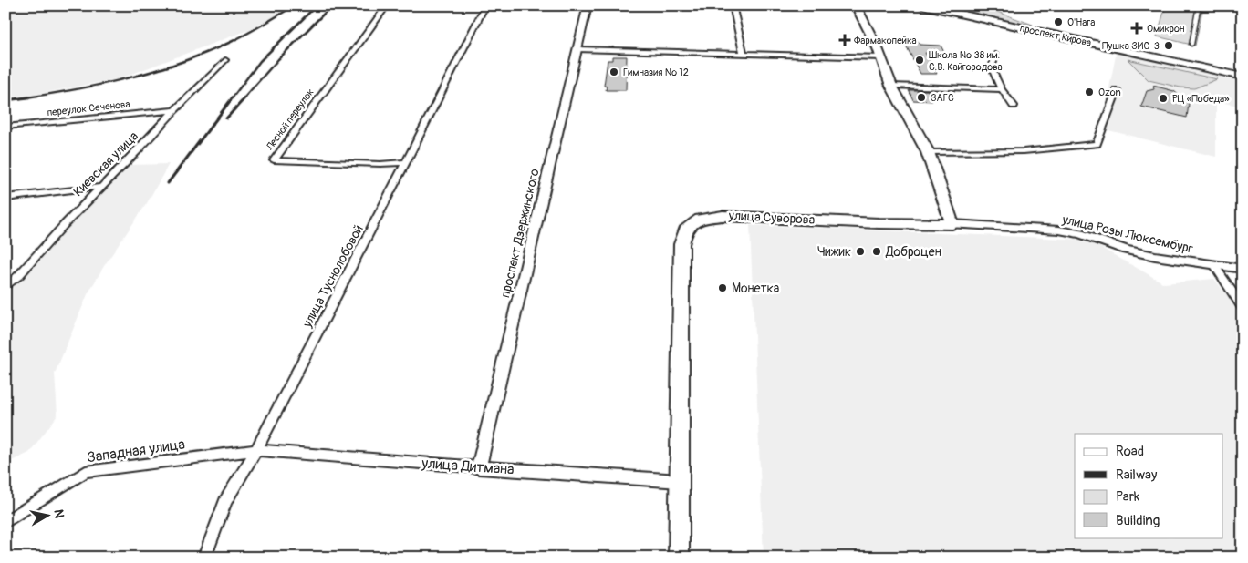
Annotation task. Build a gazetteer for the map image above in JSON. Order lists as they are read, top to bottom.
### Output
{
  "streets": {
    "main road": ["проспект Кирова", "улица Суворова"],
    "street": [
      "переулок Сеченова",
      "Лесной переулок",
      "Киевская улица",
      "проспект Дзержинского",
      "улица Розы Люксембург",
      "улица Туснолобовой",
      "Западная улица",
      "улица Дитмана"
    ]
  },
  "crossings": [
    ["переулок Сеченова", "Киевская улица"],
    ["Лесной переулок", "улица Туснолобовой"],
    ["улица Суворова", "улица Розы Люксембург"],
    ["улица Суворова", "улица Дитмана"],
    ["проспект Дзержинского", "улица Дитмана"],
    ["улица Туснолобовой", "Западная улица"],
    ["улица Туснолобовой", "улица Дитмана"],
    ["Западная улица", "улица Дитмана"]
  ],
  "places": {
    "other": [
      "O'Hara",
      "Пушка ЗИС-3",
      "Школа № 38 им. С.В. Кайгородова",
      "Гимназия № 12",
      "Ozon",
      "ЗАГС",
      "РЦ «Победа»",
      "Чижик",
      "Доброцен",
      "Монетка"
    ],
    "health": ["Омикрон", "Фармакопейка"]
  },
  "legend": [
    "Road",
    "Railway",
    "Park",
    "Building"
  ],
  "north": "right"
}
